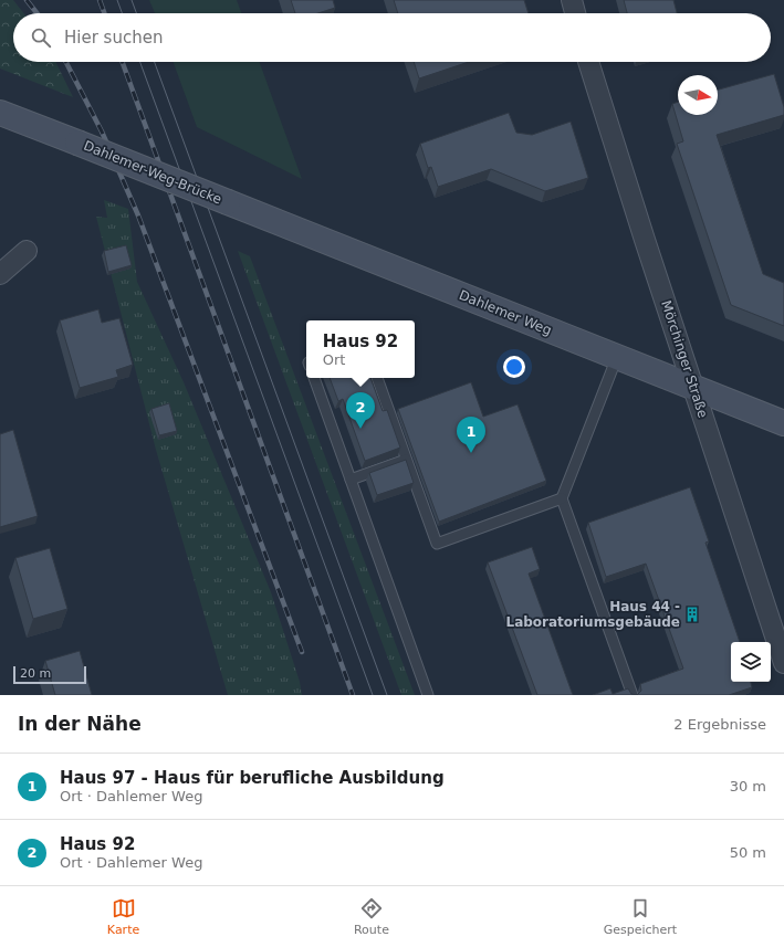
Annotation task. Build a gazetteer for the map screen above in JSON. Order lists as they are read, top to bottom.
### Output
{
  "streets": {
    "main road": ["Dahlemer-Weg-Brücke", "Dahlemer Weg"],
    "street": ["Mörchinger Straße"]
  },
  "crossings": [
    ["Dahlemer-Weg-Brücke", "Dahlemer Weg"],
    ["Dahlemer Weg", "Mörchinger Straße"]
  ],
  "places": {
    "building": ["Haus 44 - Laboratoriumsgebäude"]
  },
  "scale_bar": "20 m",
  "north": "right",
  "page": {
    "search": "Hier suchen",
    "popup": ["Haus 92", "Ort"],
    "pins": ["2", "1"],
    "scale": "20 m",
    "heading": ["In der Nähe", "2 Ergebnisse"],
    "list": [
      {
        "mark": "1",
        "name": "Haus 97 - Haus für berufliche Ausbildung",
        "note": "Ort · Dahlemer Weg",
        "value": "30 m"
      },
      {
        "mark": "2",
        "name": "Haus 92",
        "note": "Ort · Dahlemer Weg",
        "value": "50 m"
      }
    ],
    "nav": ["Karte", "Route", "Gespeichert"]
  }
}
